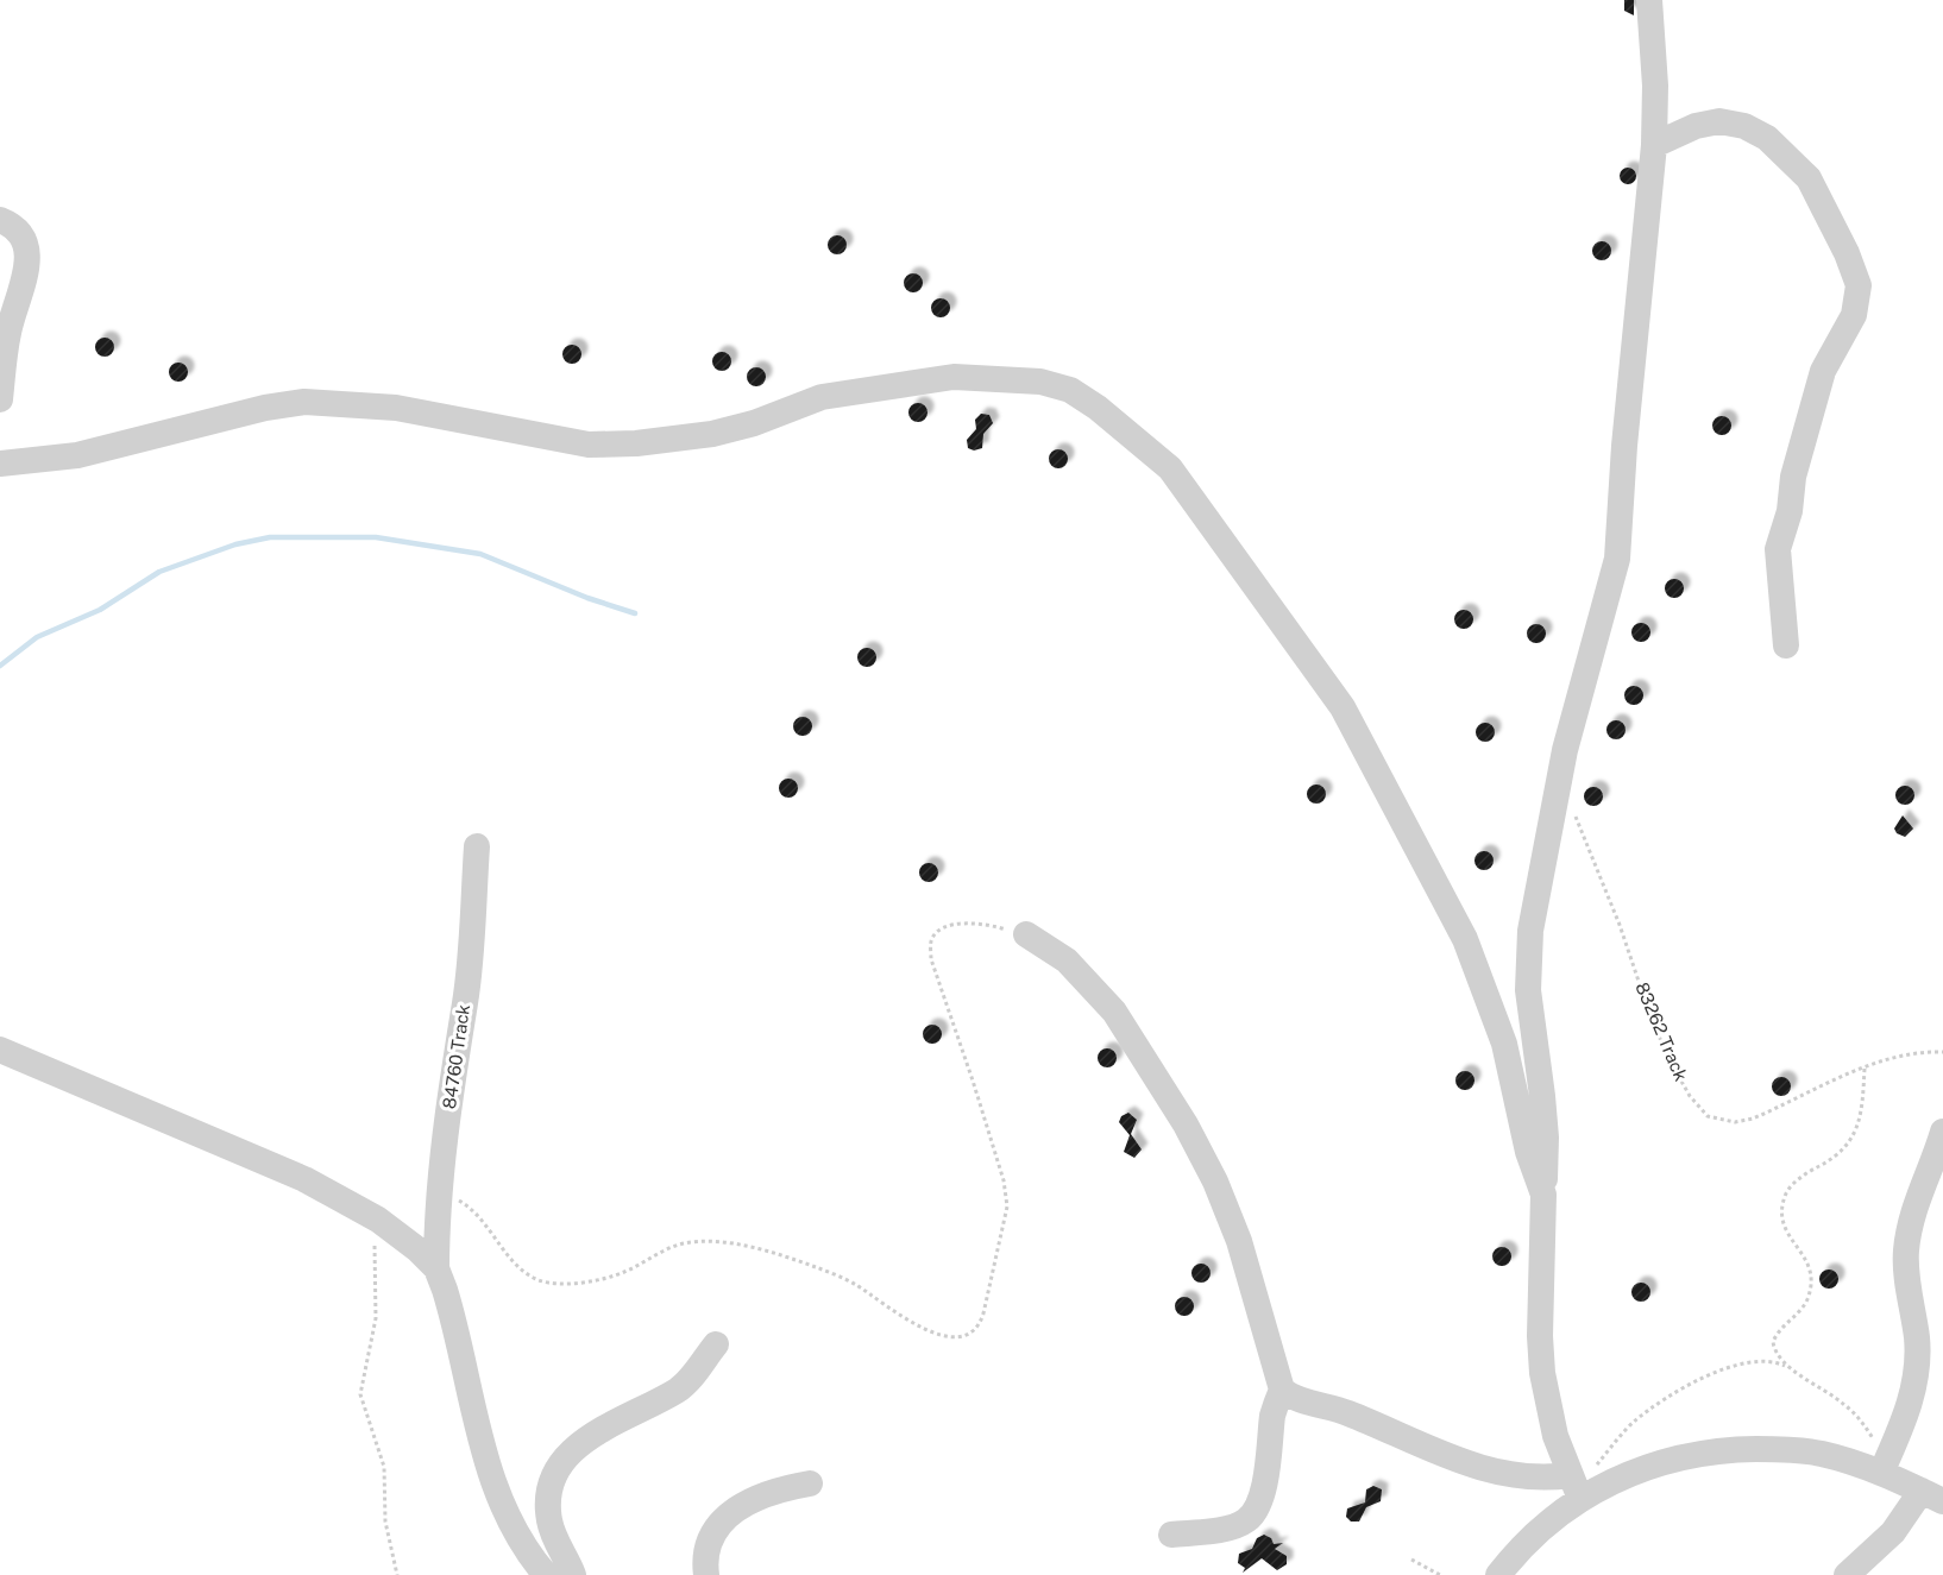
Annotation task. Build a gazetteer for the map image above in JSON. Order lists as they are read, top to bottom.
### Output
{
  "streets": {
    "street": ["84760 Track"],
    "path": ["83262 Track"]
  }
}
